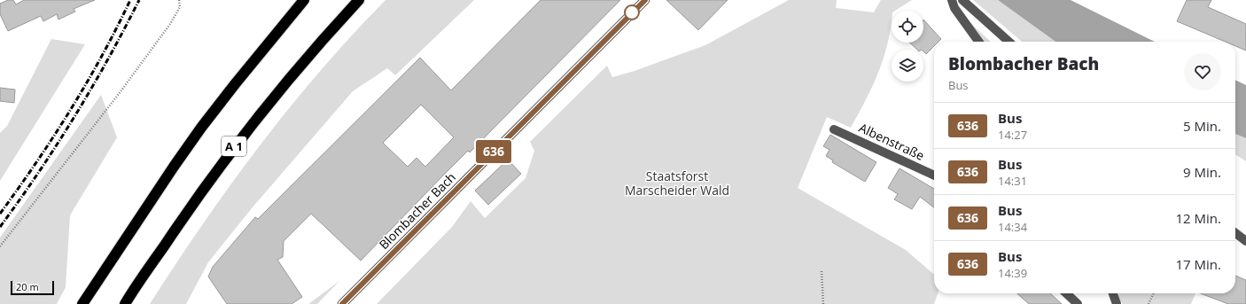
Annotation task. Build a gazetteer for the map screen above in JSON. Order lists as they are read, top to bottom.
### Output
{
  "streets": {
    "highway": ["A 1"],
    "main road": ["Blombacher Bach"],
    "street": ["Albenstraße"]
  },
  "parks": ["Staatsforst Marscheider Wald"],
  "lines": ["bus line 636"],
  "scale_bar": "20 m",
  "page": {
    "on_map": "636",
    "heading": ["Blombacher Bach", "Bus"],
    "list": [
      {
        "mark": "636",
        "name": "Bus",
        "note": "14:27",
        "value": "5 Min."
      },
      {
        "mark": "636",
        "name": "Bus",
        "note": "14:31",
        "value": "9 Min."
      },
      {
        "mark": "636",
        "name": "Bus",
        "note": "14:34",
        "value": "12 Min."
      },
      {
        "mark": "636",
        "name": "Bus",
        "note": "14:39",
        "value": "17 Min."
      }
    ],
    "scale": "20 m"
  }
}
